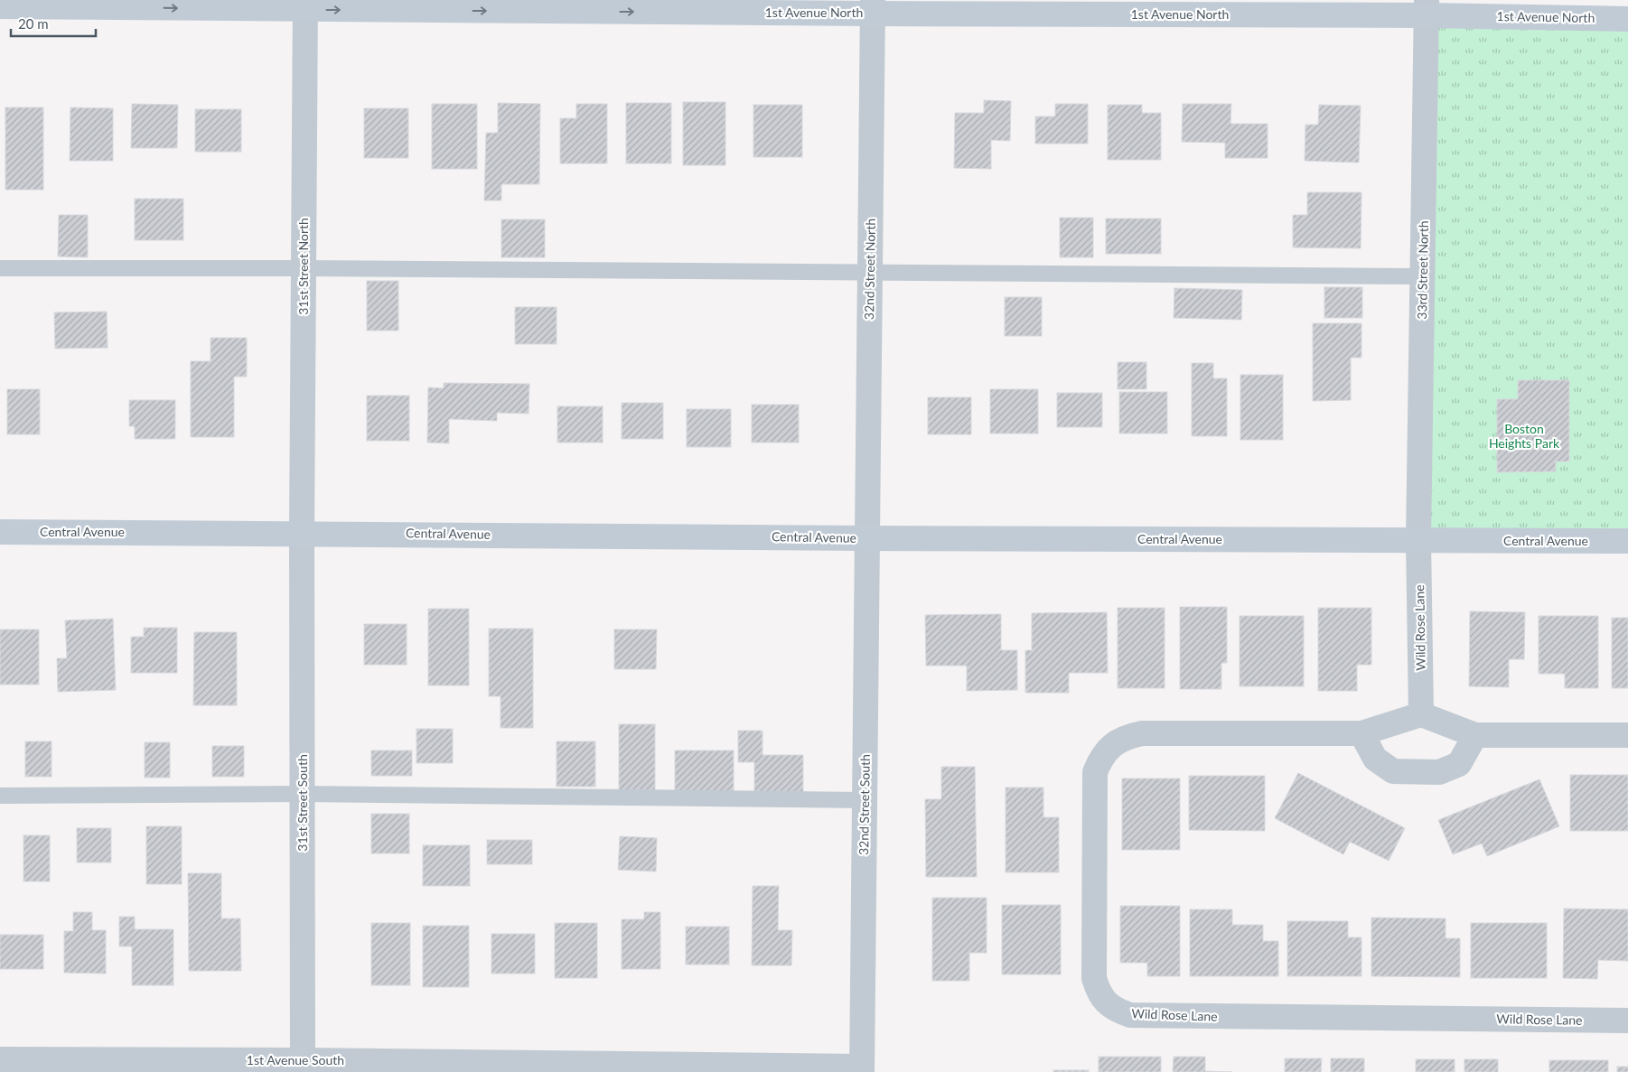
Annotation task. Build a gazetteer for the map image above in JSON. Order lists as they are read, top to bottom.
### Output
{
  "streets": {
    "main road": ["1st Avenue North", "Central Avenue"],
    "street": [
      "31st Street North",
      "32nd Street North",
      "33rd Street North",
      "Wild Rose Lane",
      "31st Street South",
      "32nd Street South",
      "1st Avenue South"
    ]
  },
  "crossings": [
    ["1st Avenue North", "31st Street North"],
    ["1st Avenue North", "32nd Street North"],
    ["1st Avenue North", "33rd Street North"],
    ["31st Street North", "Central Avenue"],
    ["31st Street North", "31st Street South"],
    ["32nd Street North", "Central Avenue"],
    ["32nd Street North", "32nd Street South"],
    ["33rd Street North", "Central Avenue"],
    ["33rd Street North", "Wild Rose Lane"],
    ["Central Avenue", "Wild Rose Lane"],
    ["Central Avenue", "31st Street South"],
    ["Central Avenue", "32nd Street South"],
    ["31st Street South", "1st Avenue South"],
    ["32nd Street South", "1st Avenue South"]
  ],
  "one_way": ["1st Avenue North"],
  "parks": ["Boston Heights Park"],
  "scale_bar": "20 m"
}
